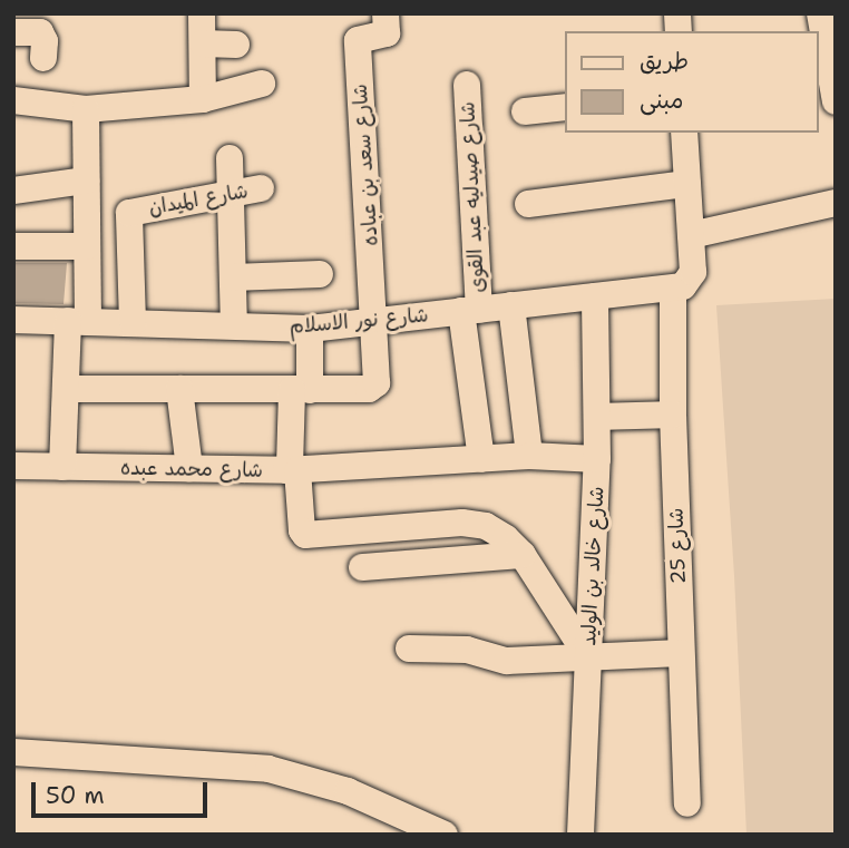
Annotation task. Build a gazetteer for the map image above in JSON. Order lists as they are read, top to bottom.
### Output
{
  "streets": {
    "street": [
      "شارع سعد بن عباده",
      "شارع صيدليه عبد القوى",
      "شارع الميدان",
      "شارع نور الاسلام",
      "شارع محمد عبده",
      "شارع 25",
      "شارع خالد بن الوليد"
    ]
  },
  "crossings": [
    ["شارع سعد بن عباده", "شارع نور الاسلام"],
    ["شارع صيدليه عبد القوى", "شارع نور الاسلام"],
    ["شارع الميدان", "شارع نور الاسلام"],
    ["شارع نور الاسلام", "شارع محمد عبده"],
    ["شارع نور الاسلام", "شارع 25"],
    ["شارع نور الاسلام", "شارع خالد بن الوليد"]
  ],
  "legend": ["طريق", "مبنى"],
  "scale_bar": "50 m"
}
